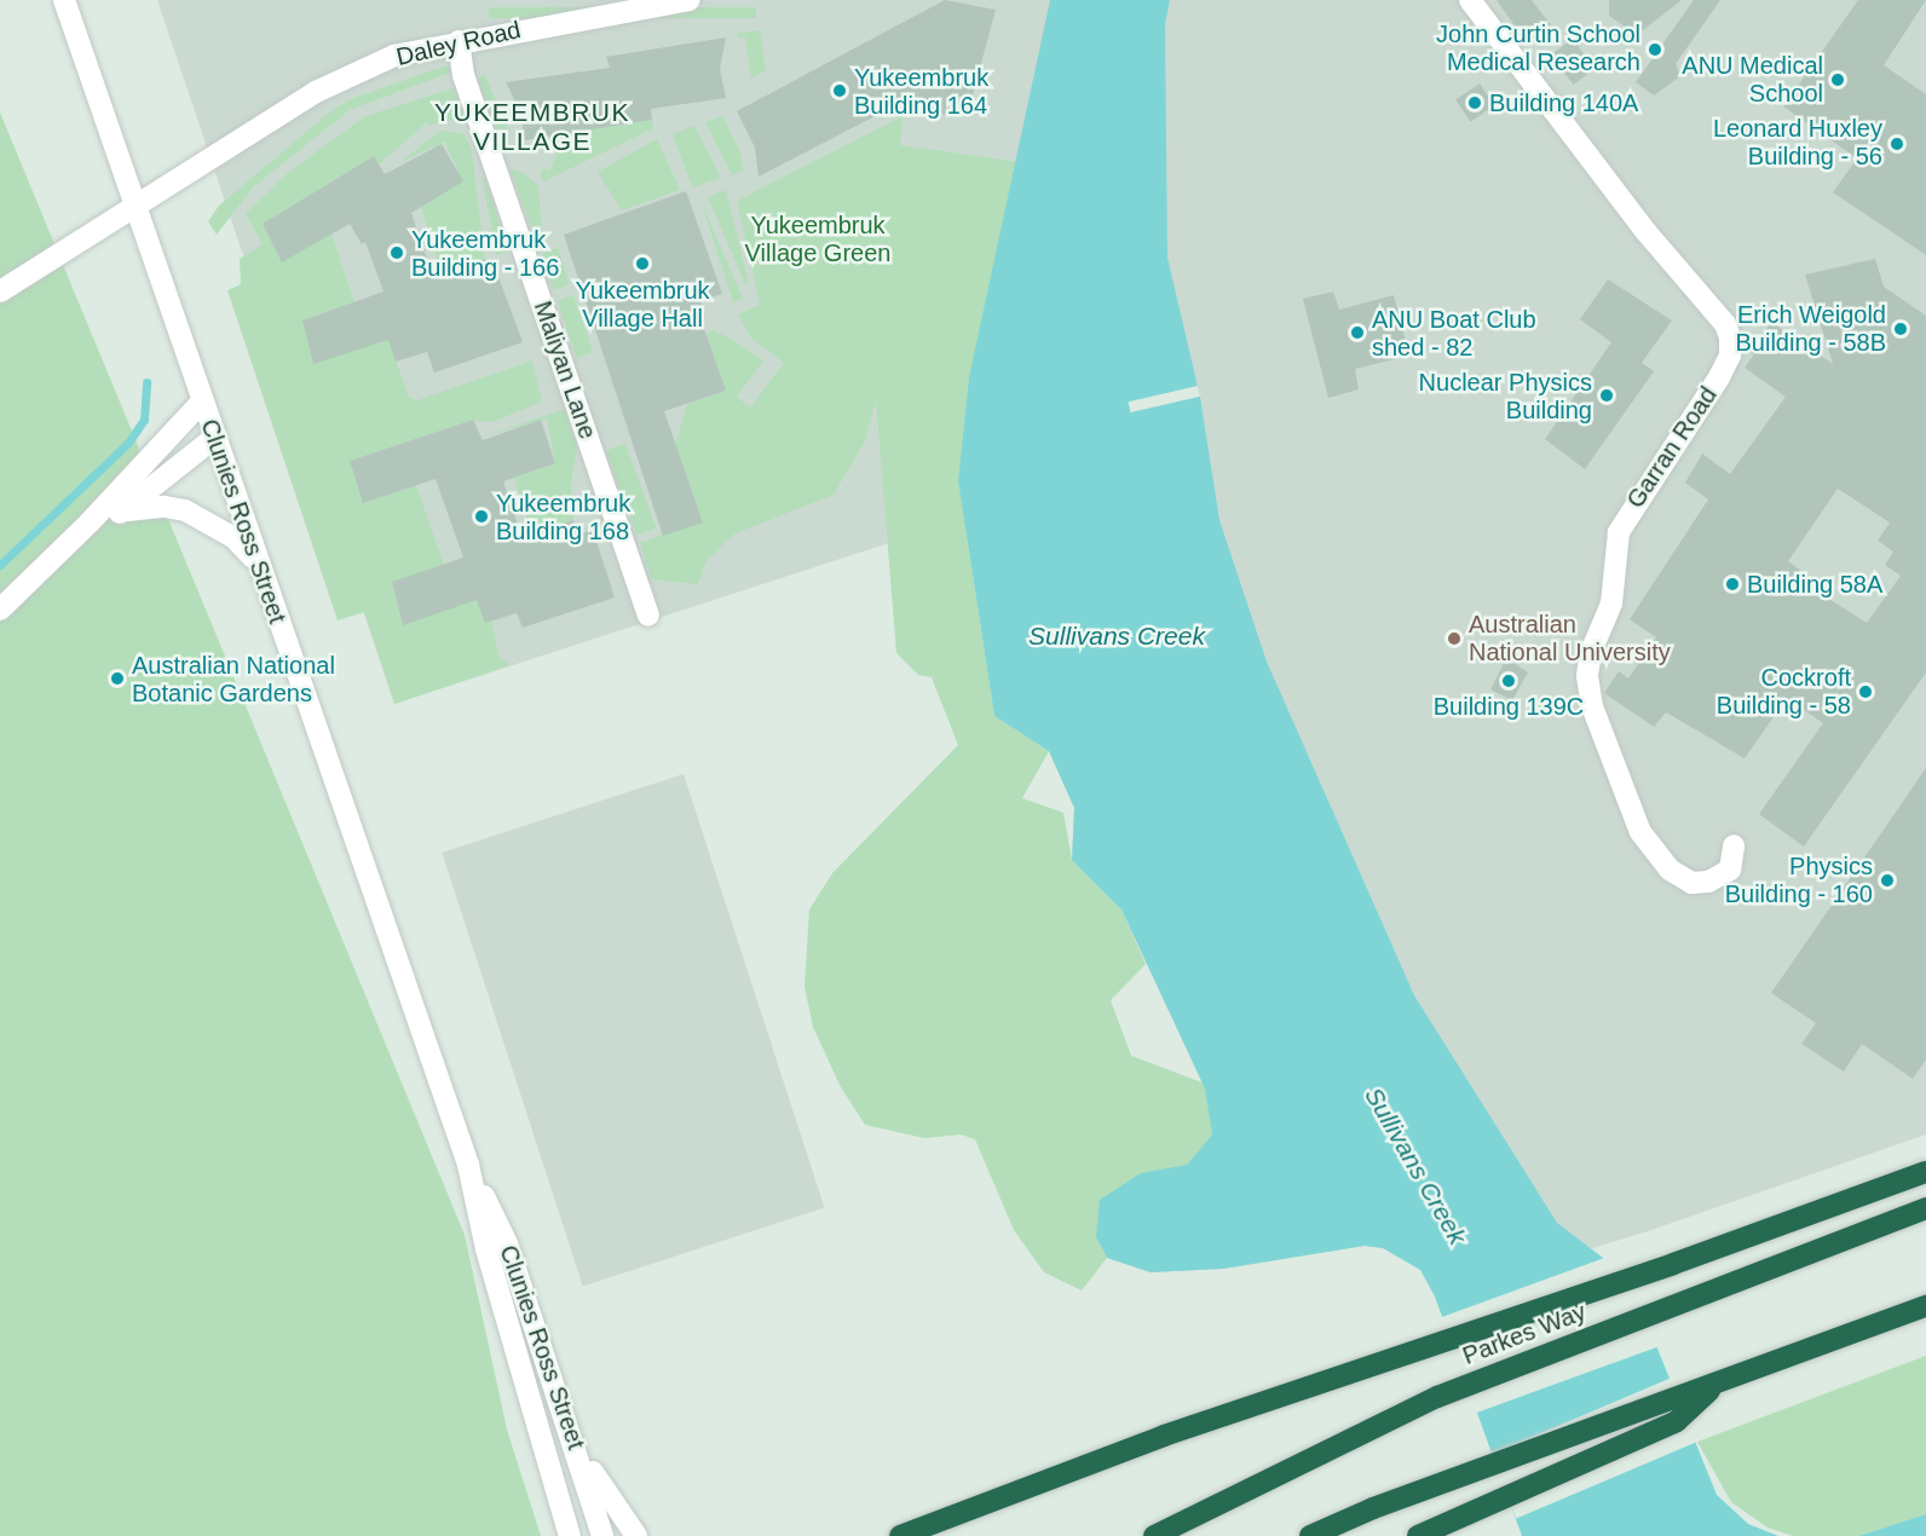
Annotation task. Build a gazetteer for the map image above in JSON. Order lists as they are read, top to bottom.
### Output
{
  "streets": {
    "highway": ["Parkes Way"],
    "street": [
      "Daley Road",
      "Maliyan Lane",
      "Garran Road",
      "Clunies Ross Street"
    ]
  },
  "crossings": [
    ["Daley Road", "Maliyan Lane"],
    ["Daley Road", "Clunies Ross Street"]
  ],
  "districts": ["YUKEEMBRUK VILLAGE"],
  "water": ["Sullivans Creek"],
  "parks": ["Yukeembruk Village Green"],
  "places": [
    "John Curtin School Medical Research",
    "ANU Medical School",
    "Yukeembruk Building 164",
    "Building 140A",
    "Leonard Huxley Building - 56",
    "Yukeembruk Building - 166",
    "Yukeembruk Village Hall",
    "Erich Weigold Building - 58B",
    "ANU Boat Club shed - 82",
    "Nuclear Physics Building",
    "Yukeembruk Building 168",
    "Building 58A",
    "Australian National University",
    "Australian National Botanic Gardens",
    "Building 139C",
    "Cockroft Building - 58",
    "Physics Building - 160"
  ]
}
